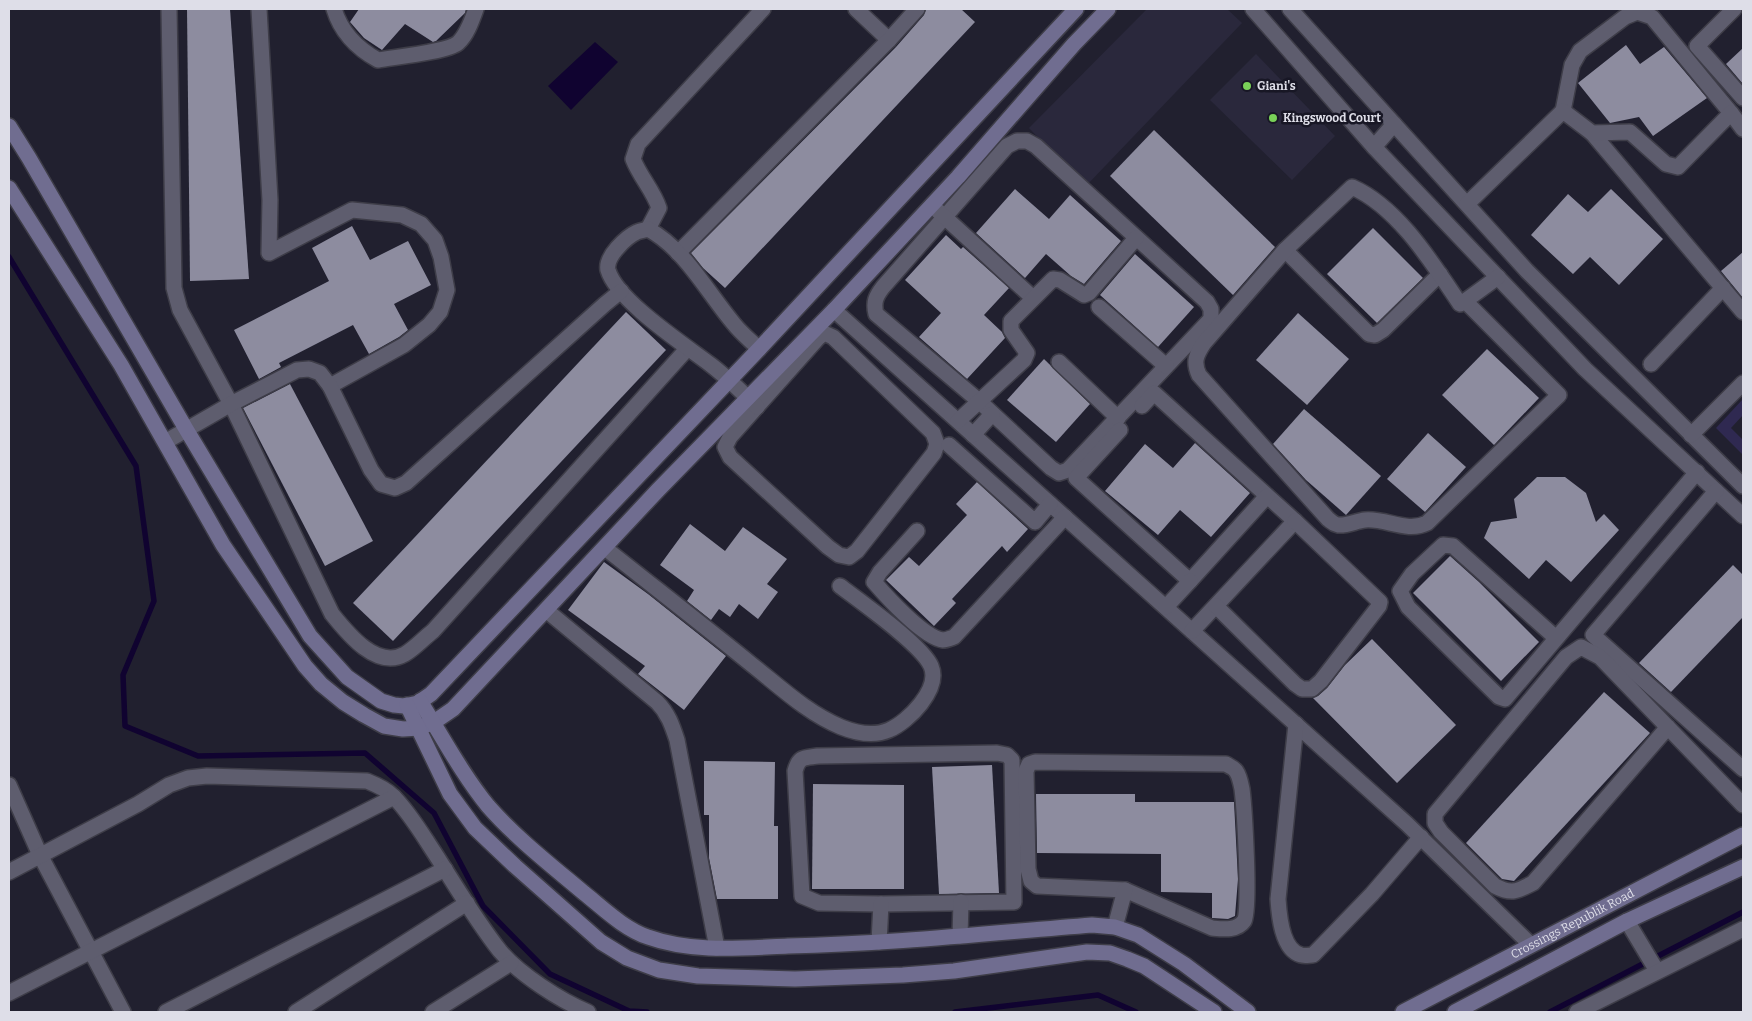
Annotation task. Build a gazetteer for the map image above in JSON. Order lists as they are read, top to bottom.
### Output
{
  "streets": {
    "street": ["Crossings Republik Road"]
  },
  "places": ["Giani's", "Kingswood Court"]
}
